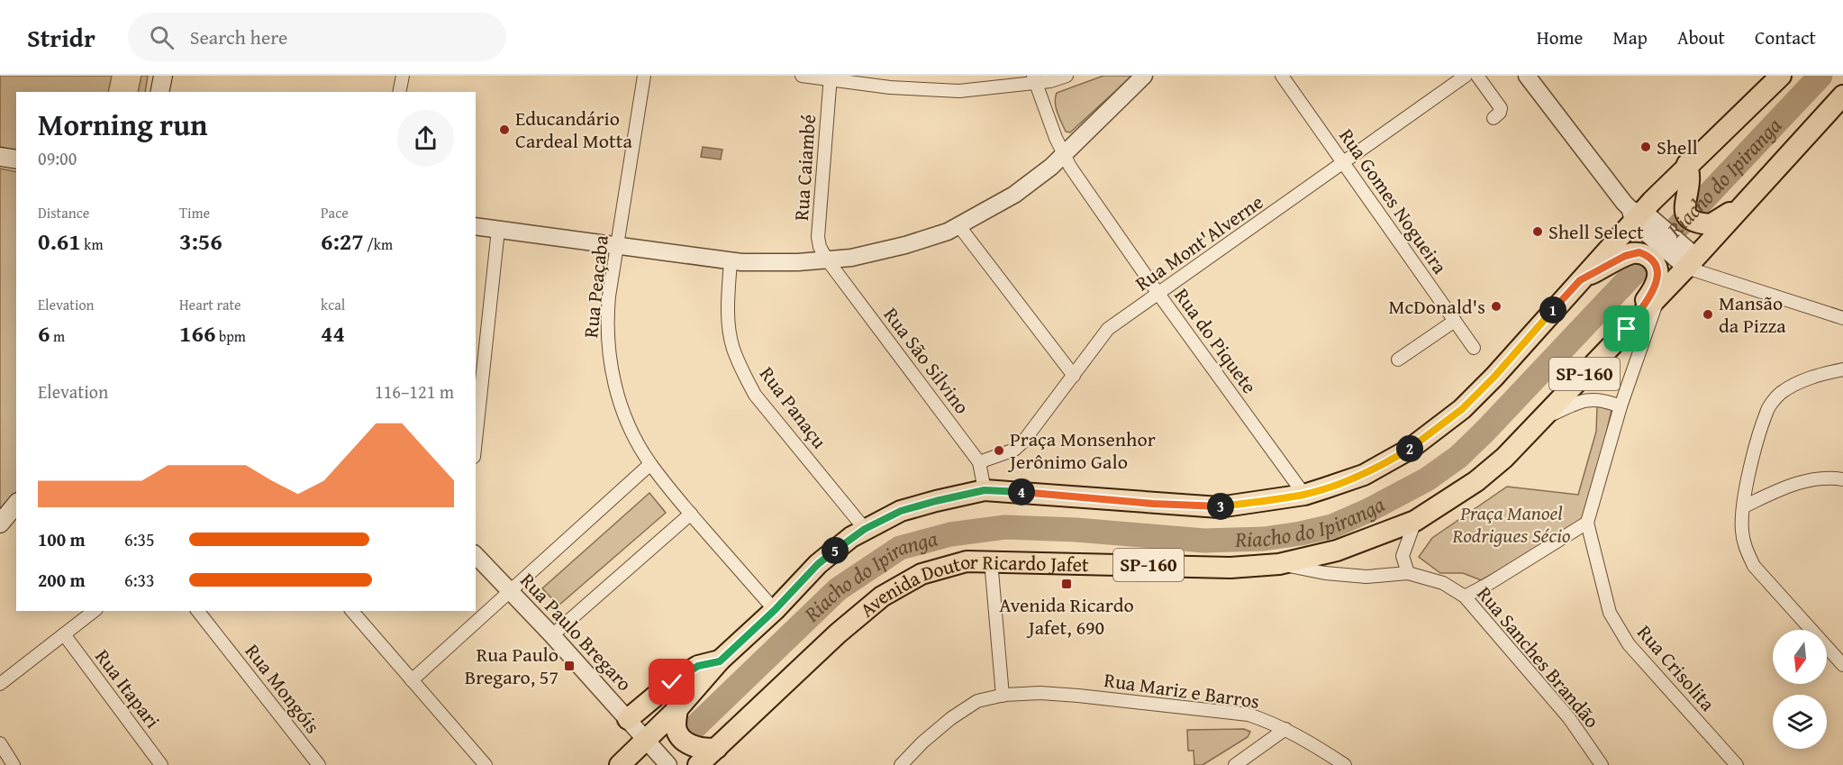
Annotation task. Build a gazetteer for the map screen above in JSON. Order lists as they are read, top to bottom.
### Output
{
  "streets": {
    "main road": ["SP-160", "Avenida Doutor Ricardo Jafet"],
    "street": [
      "Rua Caiambé",
      "Rua Gomes Nogueira",
      "Rua Mont'Alverne",
      "Rua Peaçaba",
      "Rua do Piquete",
      "Rua São Silvino",
      "Rua Panaçu",
      "Rua Paulo Bregaro",
      "Rua Sanches Brandão",
      "Rua Crisolita",
      "Rua Itapari",
      "Rua Mongóis",
      "Rua Mariz e Barros"
    ]
  },
  "crossings": [
    ["Rua Caiambé", "Rua São Silvino"],
    ["Rua Gomes Nogueira", "Rua Mont'Alverne"],
    ["Rua Mont'Alverne", "Rua do Piquete"],
    ["Rua Mont'Alverne", "Rua São Silvino"],
    ["Rua Peaçaba", "SP-160"],
    ["Rua do Piquete", "SP-160"],
    ["Rua São Silvino", "SP-160"],
    ["SP-160", "Rua Panaçu"],
    ["SP-160", "Rua Paulo Bregaro"],
    ["Avenida Doutor Ricardo Jafet", "Rua Sanches Brandão"]
  ],
  "water": ["Riacho do Ipiranga"],
  "parks": ["Praça Manoel Rodrigues Sécio"],
  "places": {
    "other": [
      "Educandário Cardeal Motta",
      "Shell",
      "Shell Select",
      "McDonald's",
      "Mansão da Pizza",
      "Praça Monsenhor Jerônimo Galo"
    ],
    "transit": ["Avenida Ricardo Jafet, 690", "Rua Paulo Bregaro, 57"]
  },
  "north": "bottom",
  "page": {
    "header": "Stridr",
    "search": "Search here",
    "nav": [
      "Home",
      "Map",
      "About",
      "Contact"
    ],
    "heading": ["Morning run", "09:00"],
    "stats": [
      ["Distance", "0.61 km"],
      ["Time", "3:56"],
      ["Pace", "6:27 /km"],
      ["Elevation", "6 m"],
      ["Heart rate", "166 bpm"],
      ["kcal", "44"]
    ],
    "pins": [
      "1",
      "2",
      "4",
      "3",
      "5"
    ],
    "chart": ["Elevation", "116–121 m"],
    "list": [
      {
        "name": "100 m",
        "note": "6:35"
      },
      {
        "name": "200 m",
        "note": "6:33"
      }
    ]
  }
}
